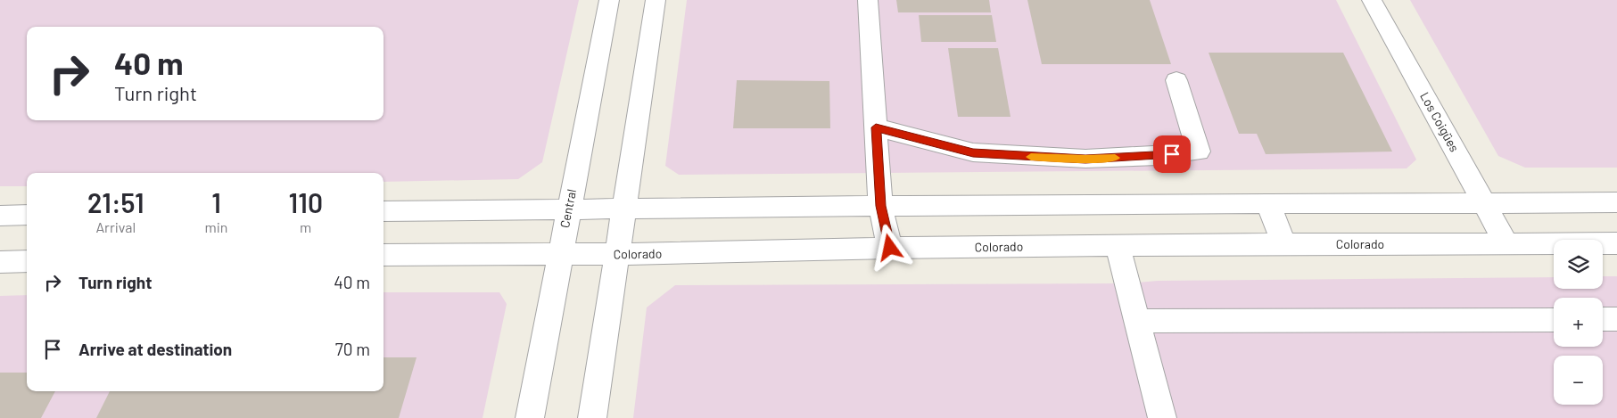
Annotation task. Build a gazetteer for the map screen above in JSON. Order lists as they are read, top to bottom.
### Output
{
  "streets": {
    "street": ["Los Coigües", "Central", "Colorado"]
  },
  "crossings": [
    ["Los Coigües", "Colorado"],
    ["Central", "Colorado"]
  ],
  "page": {
    "turn": ["40 m", "Turn right"],
    "eta": [
      "21:51",
      "Arrival",
      "1",
      "min",
      "110",
      "m"
    ],
    "map_buttons": ["+", "−"],
    "list": [
      {
        "name": "Turn right",
        "value": "40 m"
      },
      {
        "name": "Arrive at destination",
        "value": "70 m"
      }
    ]
  }
}
